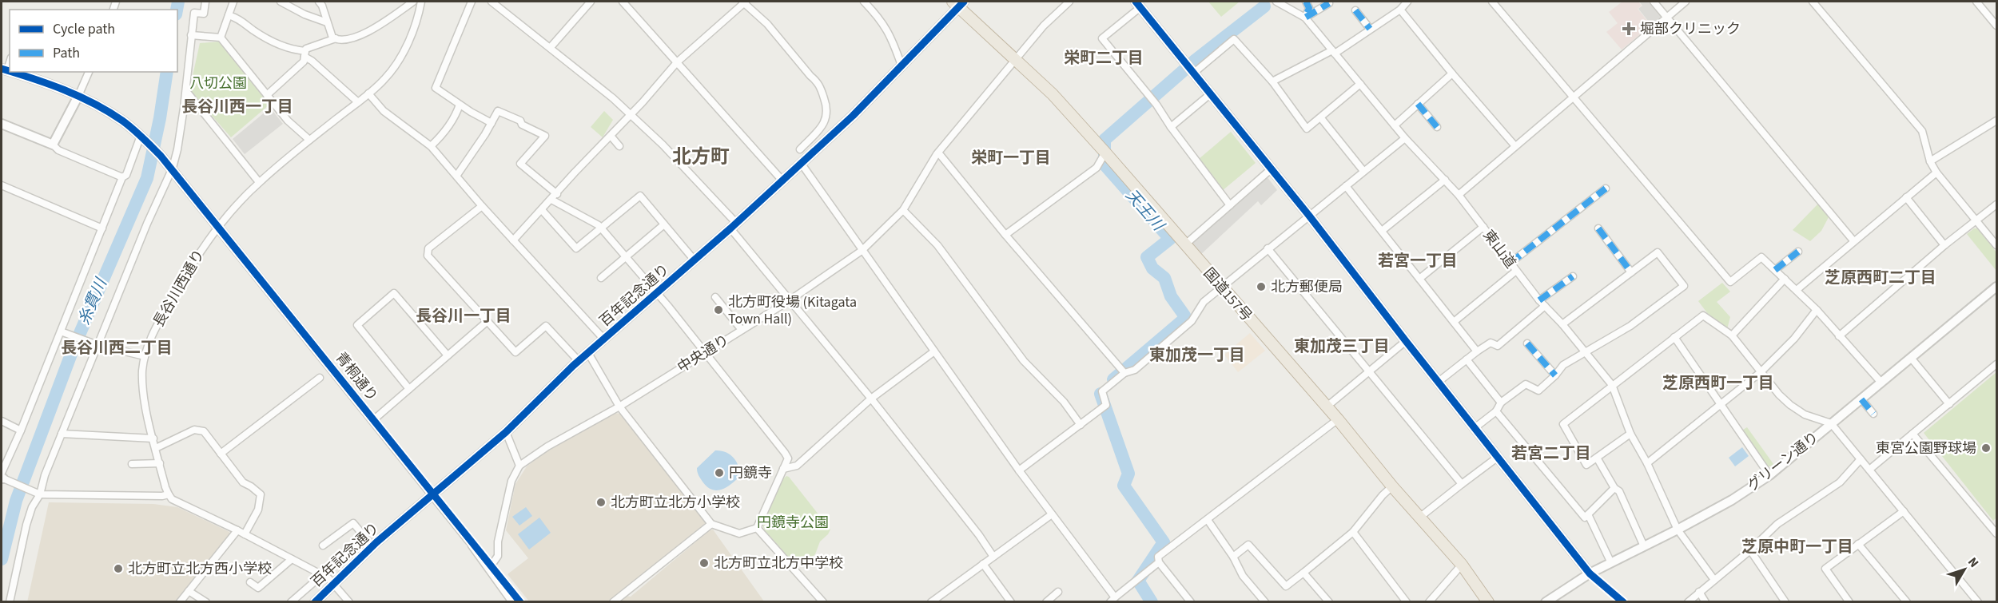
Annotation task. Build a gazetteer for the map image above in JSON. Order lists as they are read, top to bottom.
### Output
{
  "streets": {
    "highway": ["国道157号"],
    "street": [
      "東山道",
      "長谷川西通り",
      "百年記念通り",
      "中央通り",
      "青桐通り",
      "グリーン通り"
    ]
  },
  "crossings": [
    ["東山道", "グリーン通り"],
    ["長谷川西通り", "青桐通り"],
    ["国道157号", "百年記念通り"],
    ["国道157号", "中央通り"],
    ["百年記念通り", "青桐通り"]
  ],
  "districts": [
    "栄町二丁目",
    "長谷川西一丁目",
    "北方町",
    "栄町一丁目",
    "若宮一丁目",
    "芝原西町二丁目",
    "長谷川一丁目",
    "東加茂三丁目",
    "長谷川西二丁目",
    "東加茂一丁目",
    "芝原西町一丁目",
    "若宮二丁目",
    "芝原中町一丁目"
  ],
  "water": ["天王川", "糸貫川"],
  "parks": ["八切公園", "円鏡寺公園"],
  "places": {
    "health": ["堀部クリニック"],
    "other": [
      "北方郵便局",
      "北方町役場 (Kitagata Town Hall)",
      "東宮公園野球場",
      "円鏡寺",
      "北方町立北方小学校",
      "北方町立北方中学校",
      "北方町立北方西小学校"
    ]
  },
  "legend": ["Cycle path", "Path"],
  "north": "top right"
}
